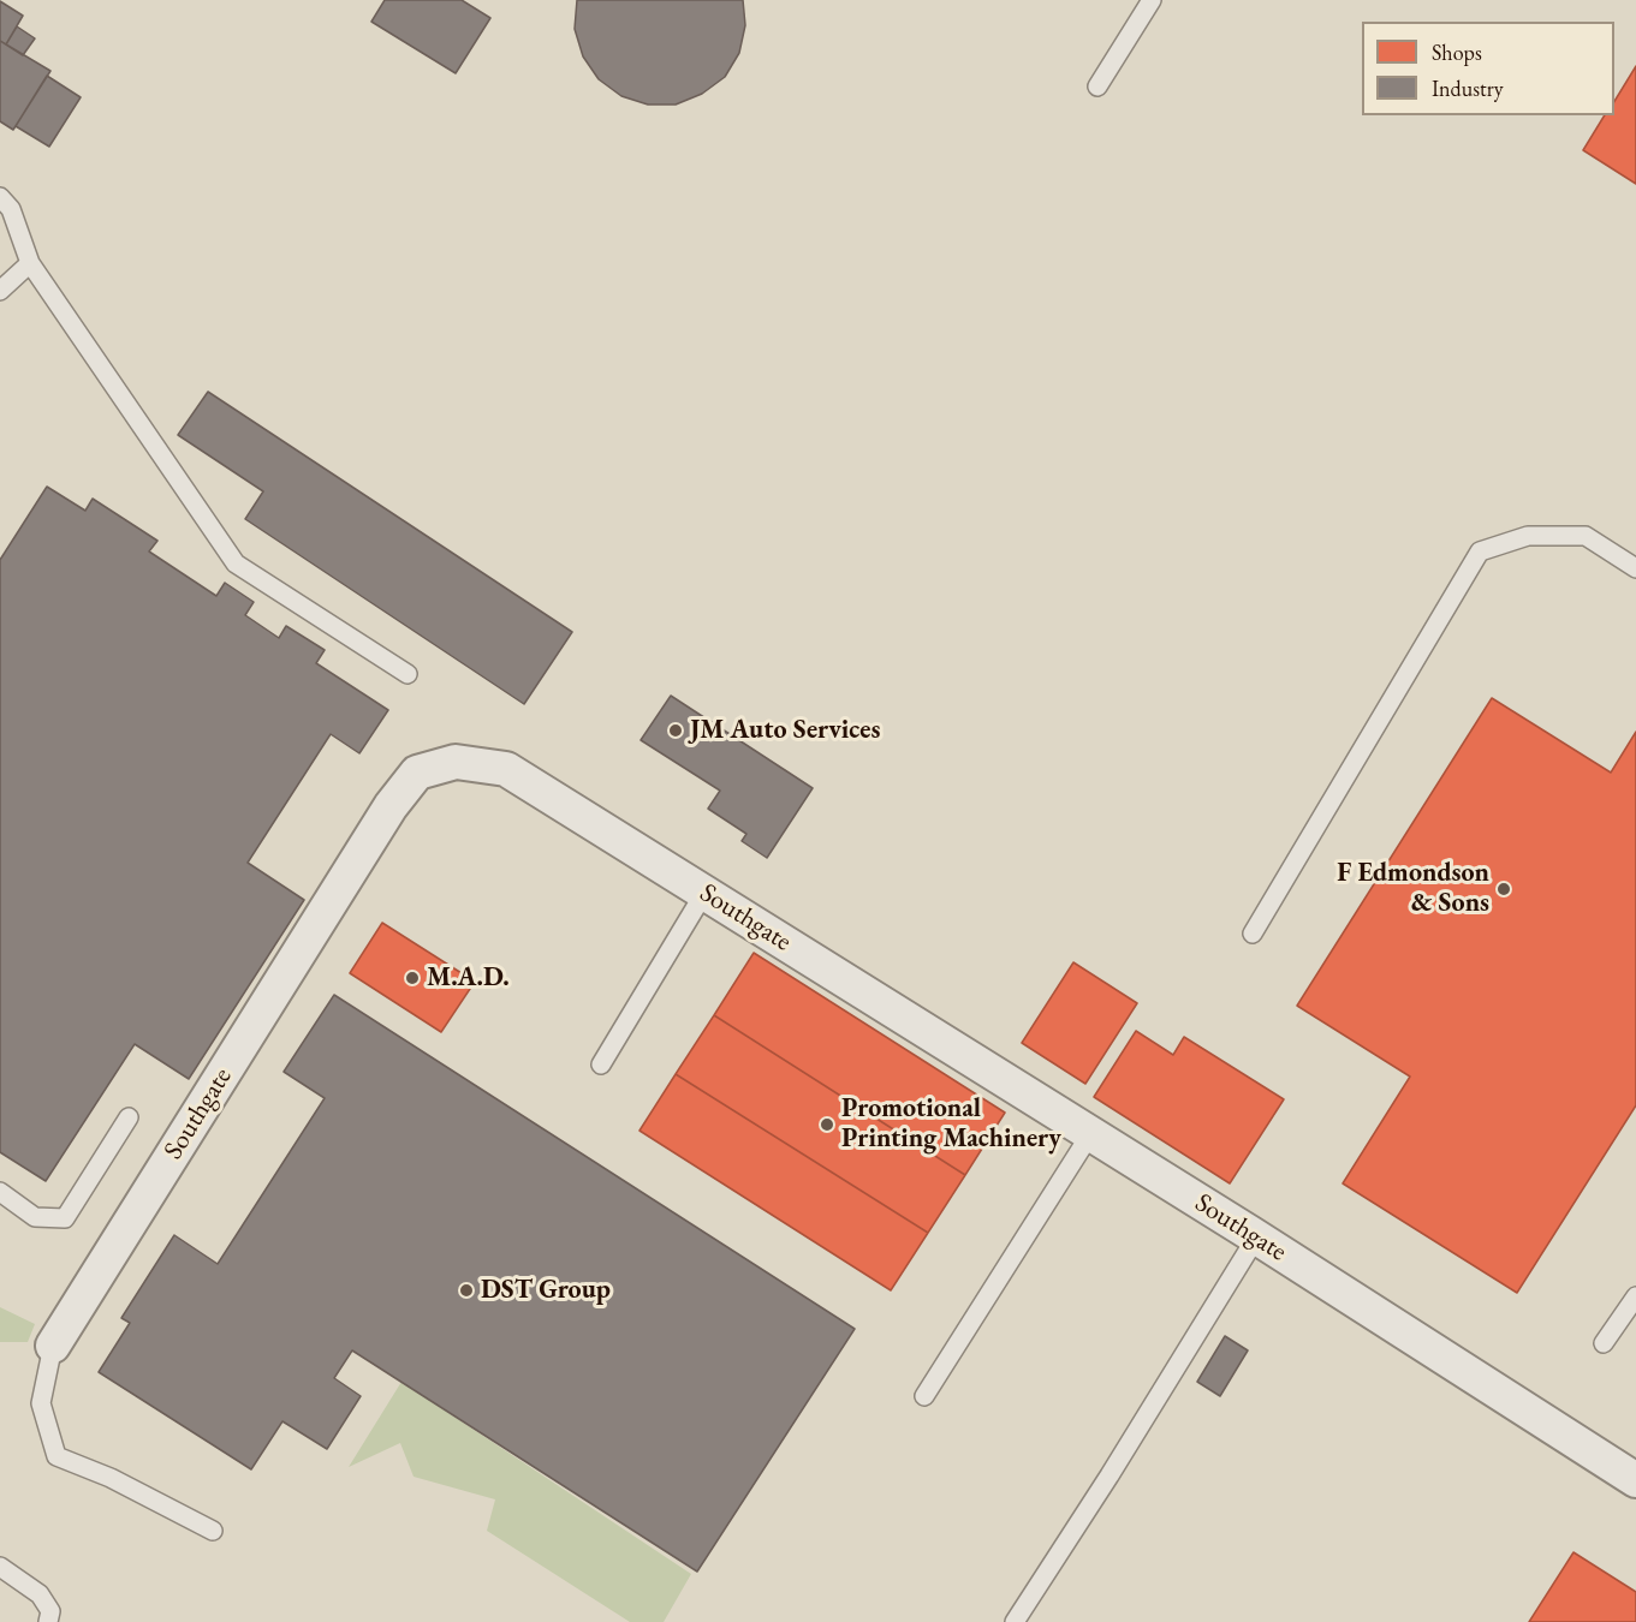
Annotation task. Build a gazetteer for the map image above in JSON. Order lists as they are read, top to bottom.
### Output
{
  "streets": {
    "street": ["Southgate"]
  },
  "places": [
    "JM Auto Services",
    "F Edmondson & Sons",
    "M.A.D.",
    "Promotional Printing Machinery",
    "DST Group"
  ],
  "legend": ["Shops", "Industry"]
}
